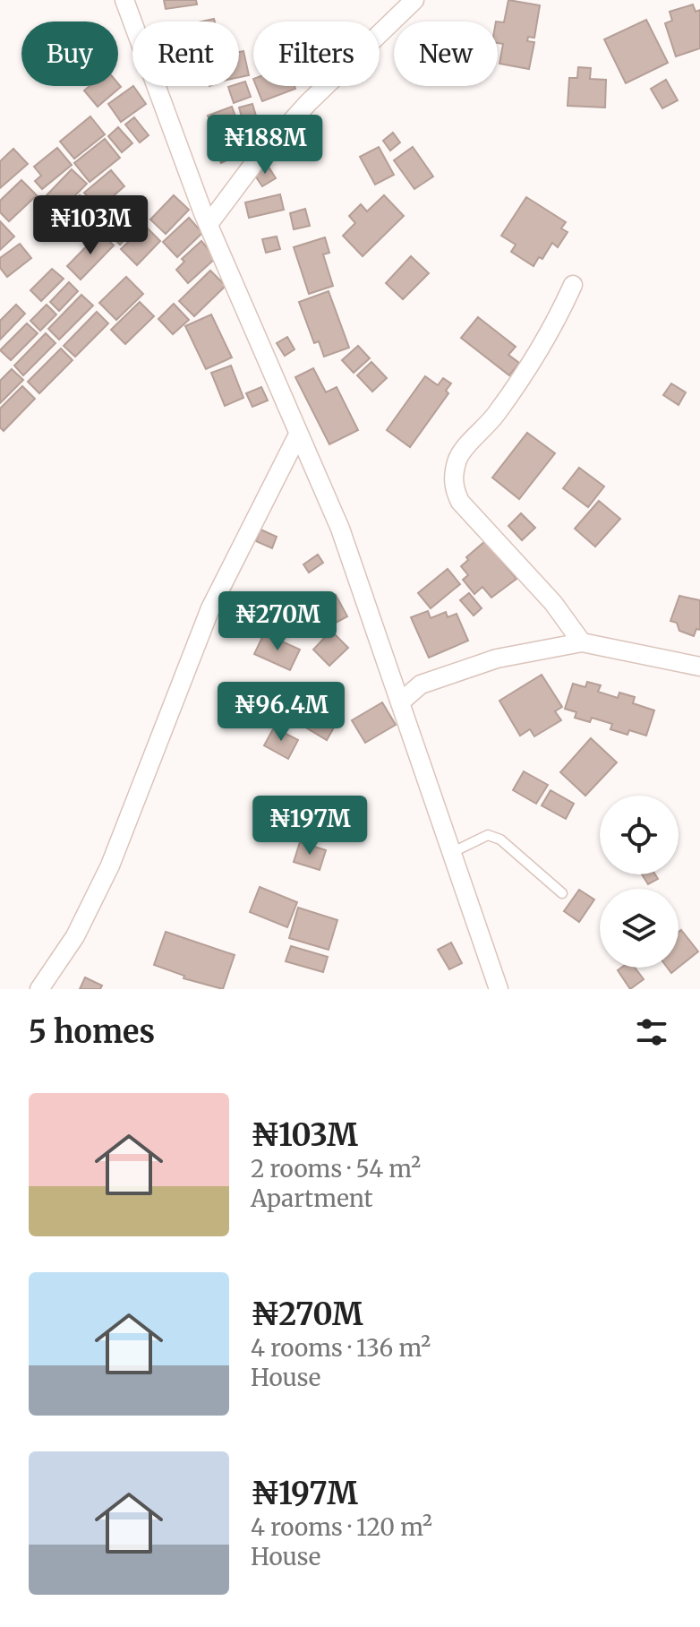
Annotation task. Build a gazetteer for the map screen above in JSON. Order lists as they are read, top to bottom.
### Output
{
  "page": {
    "chip": [
      "Buy",
      "Rent",
      "Filters",
      "New"
    ],
    "price": [
      "₦188M",
      "₦103M",
      "₦270M",
      "₦96.4M",
      "₦197M"
    ],
    "heading": "5 homes",
    "list": [
      {
        "name": "₦103M",
        "note": "2 rooms · 54 m² · Apartment"
      },
      {
        "name": "₦270M",
        "note": "4 rooms · 136 m² · House"
      },
      {
        "name": "₦197M",
        "note": "4 rooms · 120 m² · House"
      }
    ]
  }
}
